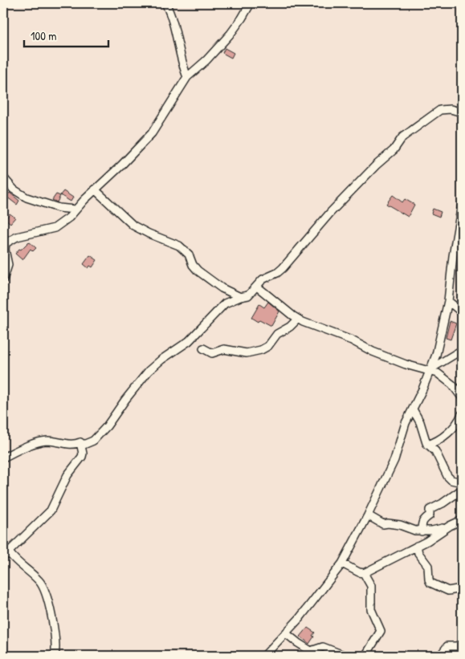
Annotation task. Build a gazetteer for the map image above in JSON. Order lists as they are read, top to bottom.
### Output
{
  "scale_bar": "100 m"
}
